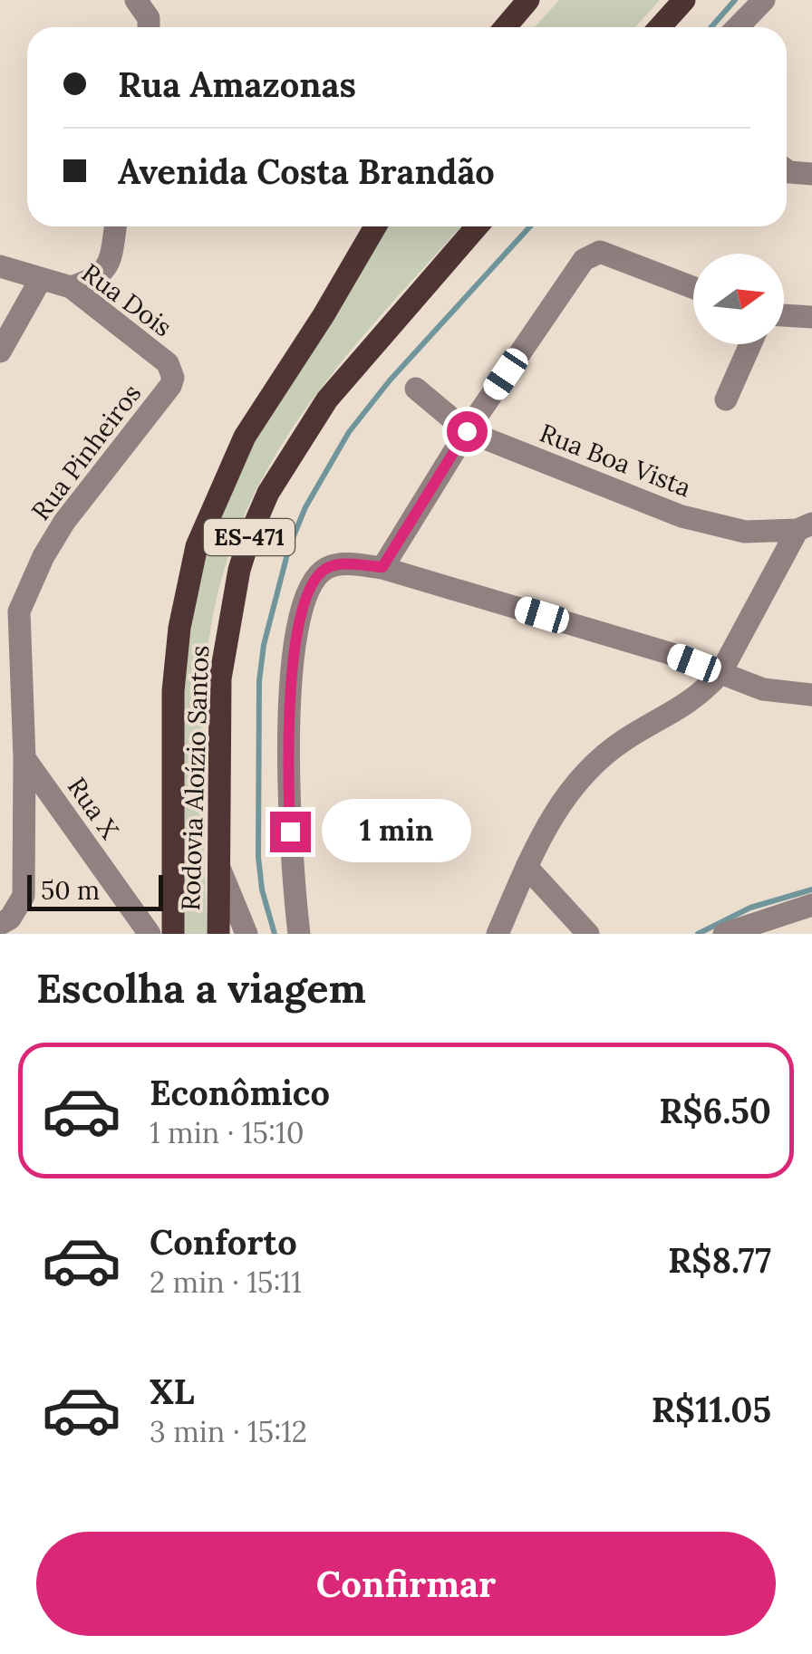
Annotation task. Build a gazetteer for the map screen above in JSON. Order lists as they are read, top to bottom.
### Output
{
  "streets": {
    "main road": ["ES-471", "Rodovia Aloízio Santos"],
    "street": [
      "Rua Dois",
      "Rua Pinheiros",
      "Rua Boa Vista",
      "Rua X"
    ]
  },
  "crossings": [
    ["Rua Dois", "Rua Pinheiros"],
    ["Rua Pinheiros", "Rua X"]
  ],
  "scale_bar": "50 m",
  "north": "right",
  "page": {
    "banner": ["Rua Amazonas", "Avenida Costa Brandão"],
    "bubble": "1 min",
    "scale": "50 m",
    "heading": "Escolha a viagem",
    "list": [
      {
        "name": "Econômico",
        "note": "1 min · 15:10",
        "value": "R$6.50"
      },
      {
        "name": "Conforto",
        "note": "2 min · 15:11",
        "value": "R$8.77"
      },
      {
        "name": "XL",
        "note": "3 min · 15:12",
        "value": "R$11.05"
      }
    ],
    "buttons": "Confirmar"
  }
}
